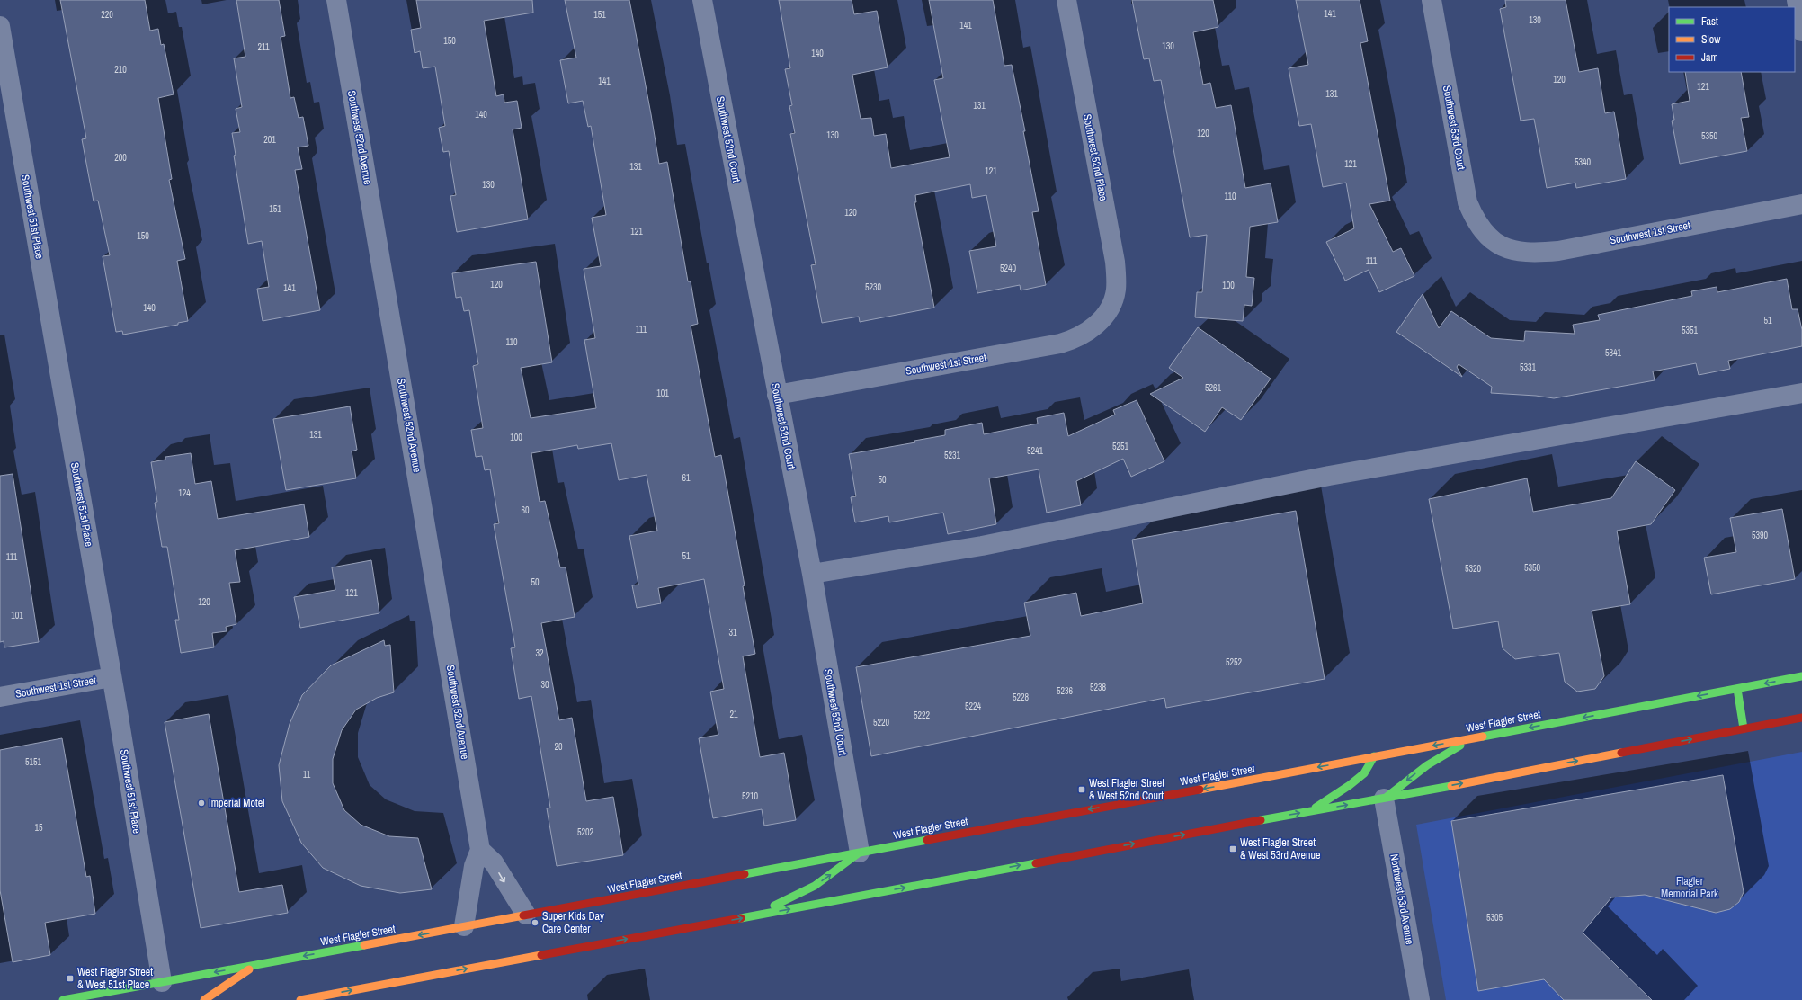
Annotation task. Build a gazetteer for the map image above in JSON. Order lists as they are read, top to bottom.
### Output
{
  "streets": {
    "main road": ["West Flagler Street"],
    "street": [
      "Southwest 53rd Court",
      "Southwest 52nd Avenue",
      "Southwest 52nd Court",
      "Southwest 52nd Place",
      "Southwest 51st Place",
      "Southwest 1st Street",
      "Northwest 53rd Avenue"
    ]
  },
  "crossings": [
    ["Southwest 53rd Court", "Southwest 1st Street"],
    ["Southwest 52nd Court", "Southwest 1st Street"],
    ["Southwest 52nd Court", "West Flagler Street"],
    ["Southwest 52nd Place", "Southwest 1st Street"],
    ["Southwest 51st Place", "Southwest 1st Street"],
    ["Southwest 51st Place", "West Flagler Street"]
  ],
  "parks": ["Flagler Memorial Park"],
  "places": {
    "transit": ["West Flagler Street & West 52nd Court", "West Flagler Street & West 53rd Avenue", "West Flagler Street & West 51st Place"],
    "other": ["Imperial Motel", "Super Kids Day Care Center"]
  },
  "house_numbers": [
    "141",
    "220",
    "151",
    "130",
    "141",
    "150",
    "130",
    "211",
    "140",
    "210",
    "120",
    "141",
    "121",
    "131",
    "131",
    "140",
    "120",
    "130",
    "5350",
    "201",
    "200",
    "5340",
    "121",
    "131",
    "121",
    "130",
    "110",
    "151",
    "120",
    "121",
    "150",
    "111",
    "5240",
    "120",
    "100",
    "5230",
    "141",
    "140",
    "51",
    "111",
    "5351",
    "110",
    "5341",
    "5331",
    "5261",
    "101",
    "131",
    "100",
    "5251",
    "5241",
    "5231",
    "61",
    "50",
    "124",
    "60",
    "5390",
    "51",
    "111",
    "5350",
    "5320",
    "50",
    "121",
    "120",
    "101",
    "31",
    "32",
    "5252",
    "30",
    "5238",
    "5236",
    "5228",
    "5224",
    "21",
    "5222",
    "5220",
    "20",
    "5151",
    "11",
    "5210",
    "15",
    "5202",
    "5305"
  ],
  "legend": ["Fast", "Slow", "Jam"]
}
